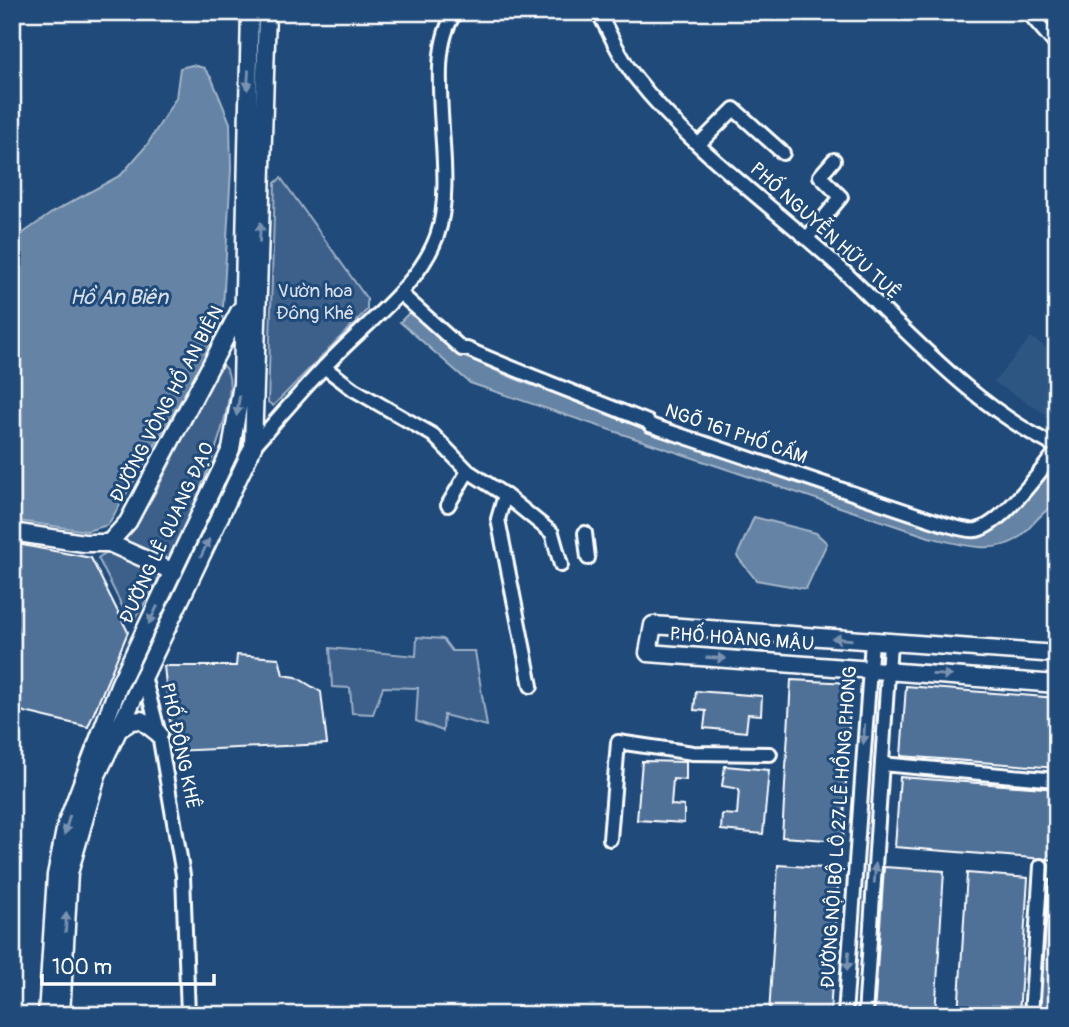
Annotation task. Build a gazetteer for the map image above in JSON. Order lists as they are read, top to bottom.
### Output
{
  "streets": {
    "street": [
      "PHỐ NGUYỄN HỮU TUỆ",
      "ĐƯỜNG VÒNG HỒ AN BIÊN",
      "NGÕ 161 PHỐ CẤM",
      "ĐƯỜNG LÊ QUANG ĐẠO",
      "PHỐ HOÀNG MẬU",
      "PHỐ ĐÔNG KHÊ",
      "ĐƯỜNG NỘI BỘ LÔ 27 LÊ HỒNG PHONG"
    ]
  },
  "crossings": [
    ["PHỐ NGUYỄN HỮU TUỆ", "NGÕ 161 PHỐ CẤM"],
    ["ĐƯỜNG VÒNG HỒ AN BIÊN", "ĐƯỜNG LÊ QUANG ĐẠO"],
    ["NGÕ 161 PHỐ CẤM", "PHỐ ĐÔNG KHÊ"],
    ["PHỐ HOÀNG MẬU", "ĐƯỜNG NỘI BỘ LÔ 27 LÊ HỒNG PHONG"]
  ],
  "water": ["Hồ An Biên"],
  "parks": ["Vườn hoa Đông Khê"],
  "scale_bar": "100 m"
}
